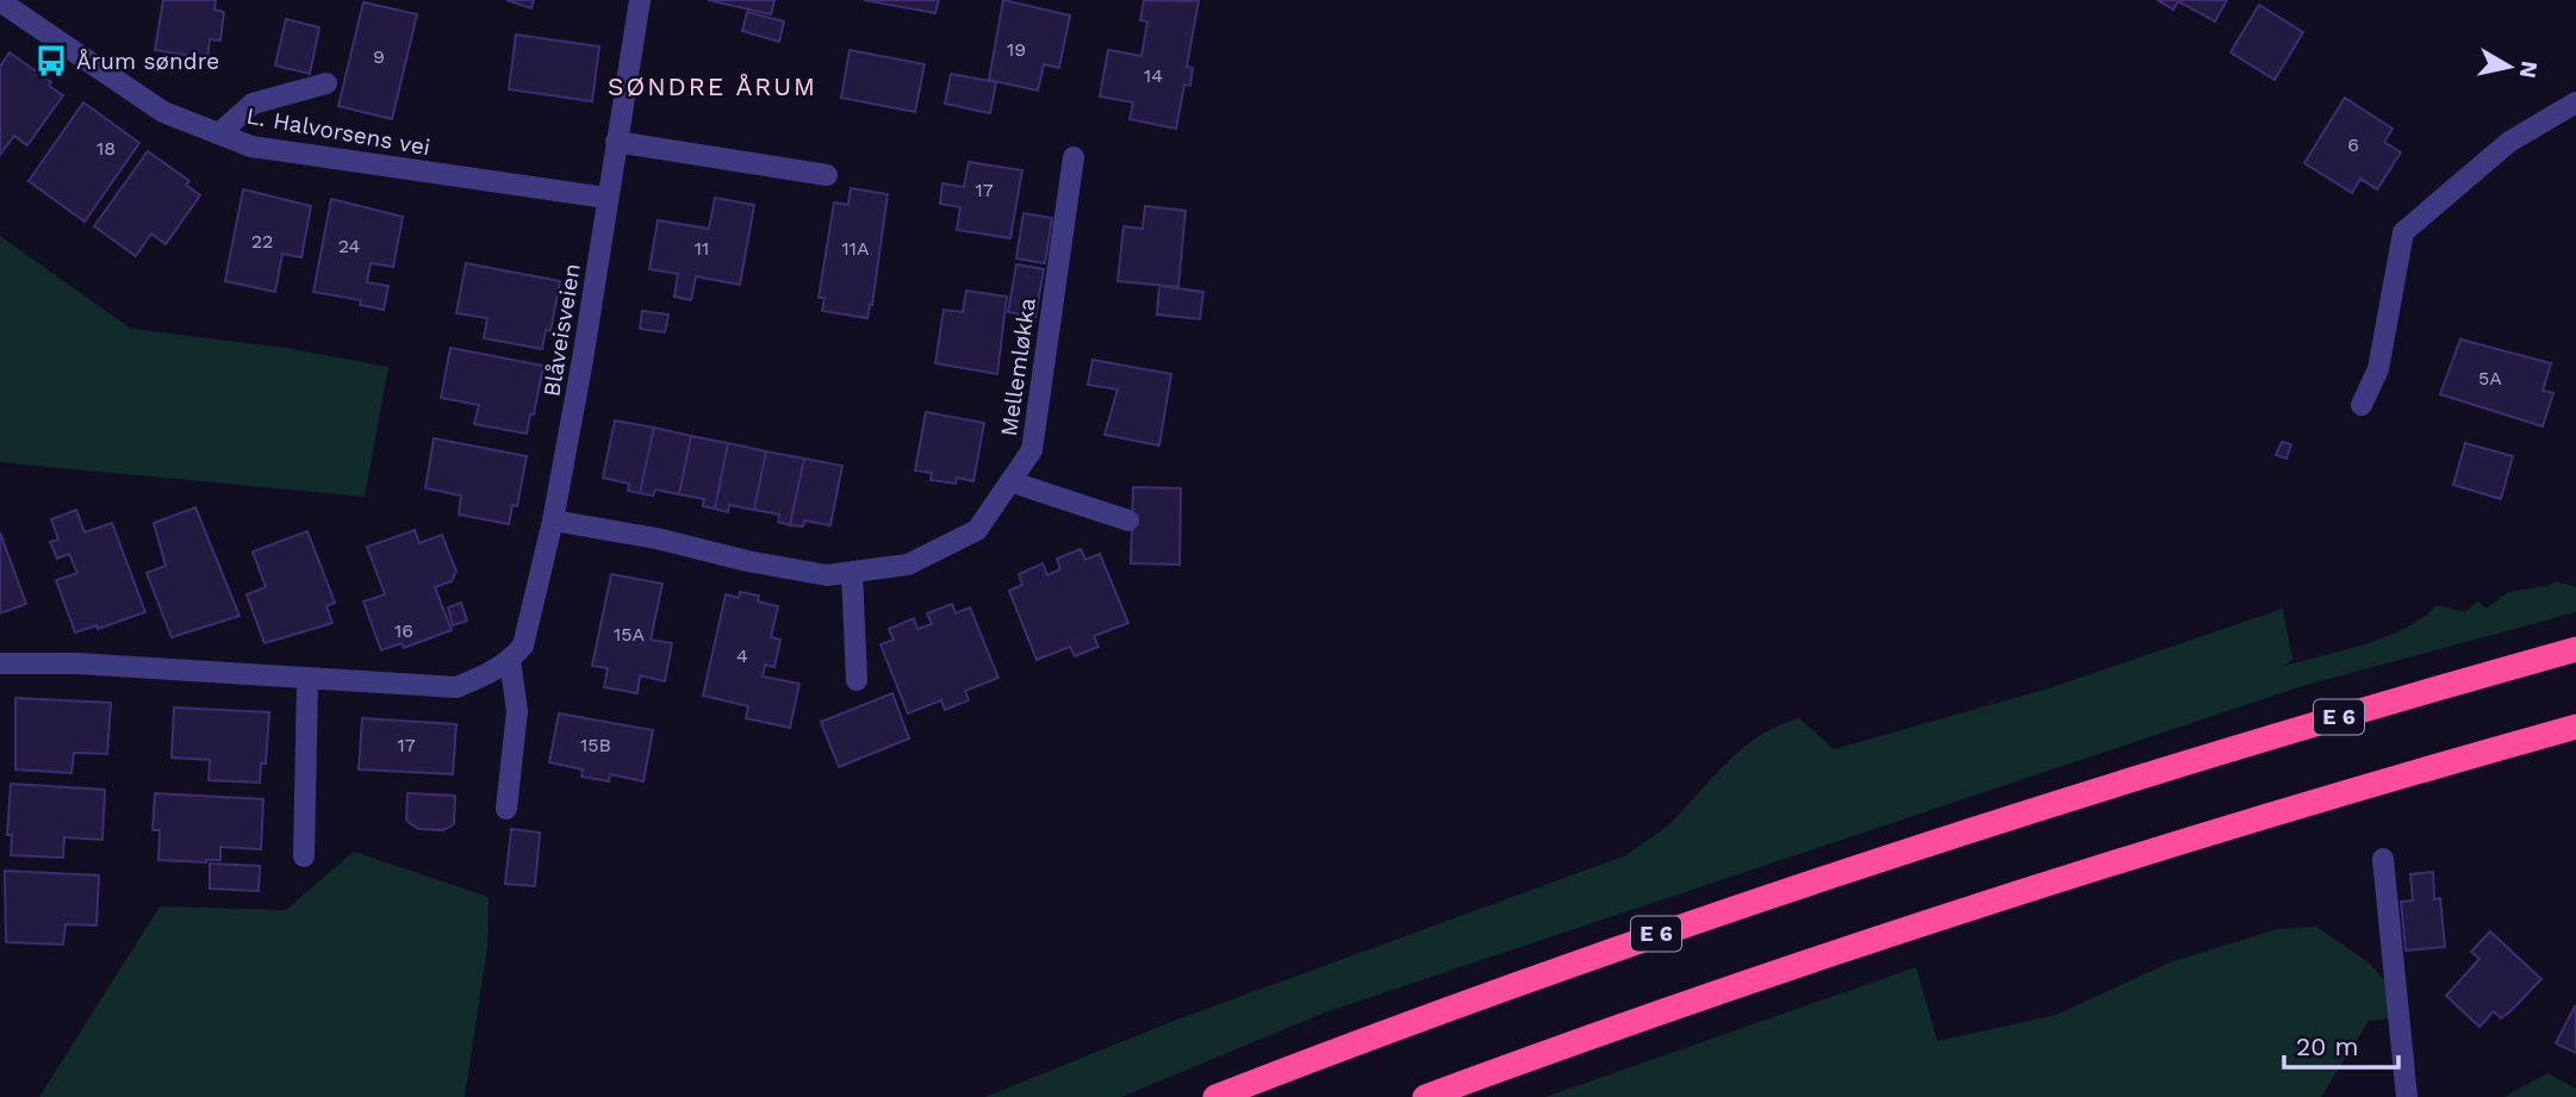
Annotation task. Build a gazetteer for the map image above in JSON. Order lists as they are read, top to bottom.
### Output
{
  "streets": {
    "highway": ["E 6"],
    "street": ["L. Halvorsens vei", "Blåveisveien", "Mellemløkka"]
  },
  "crossings": [
    ["L. Halvorsens vei", "Blåveisveien"],
    ["Blåveisveien", "Mellemløkka"]
  ],
  "districts": ["SØNDRE ÅRUM"],
  "places": {
    "bus stop": ["Årum søndre"]
  },
  "house_numbers": [
    "19",
    "9",
    "14",
    "6",
    "18",
    "17",
    "22",
    "24",
    "11",
    "11A",
    "5A",
    "16",
    "15A",
    "4",
    "17",
    "15B"
  ],
  "scale_bar": "20 m",
  "north": "right"
}
